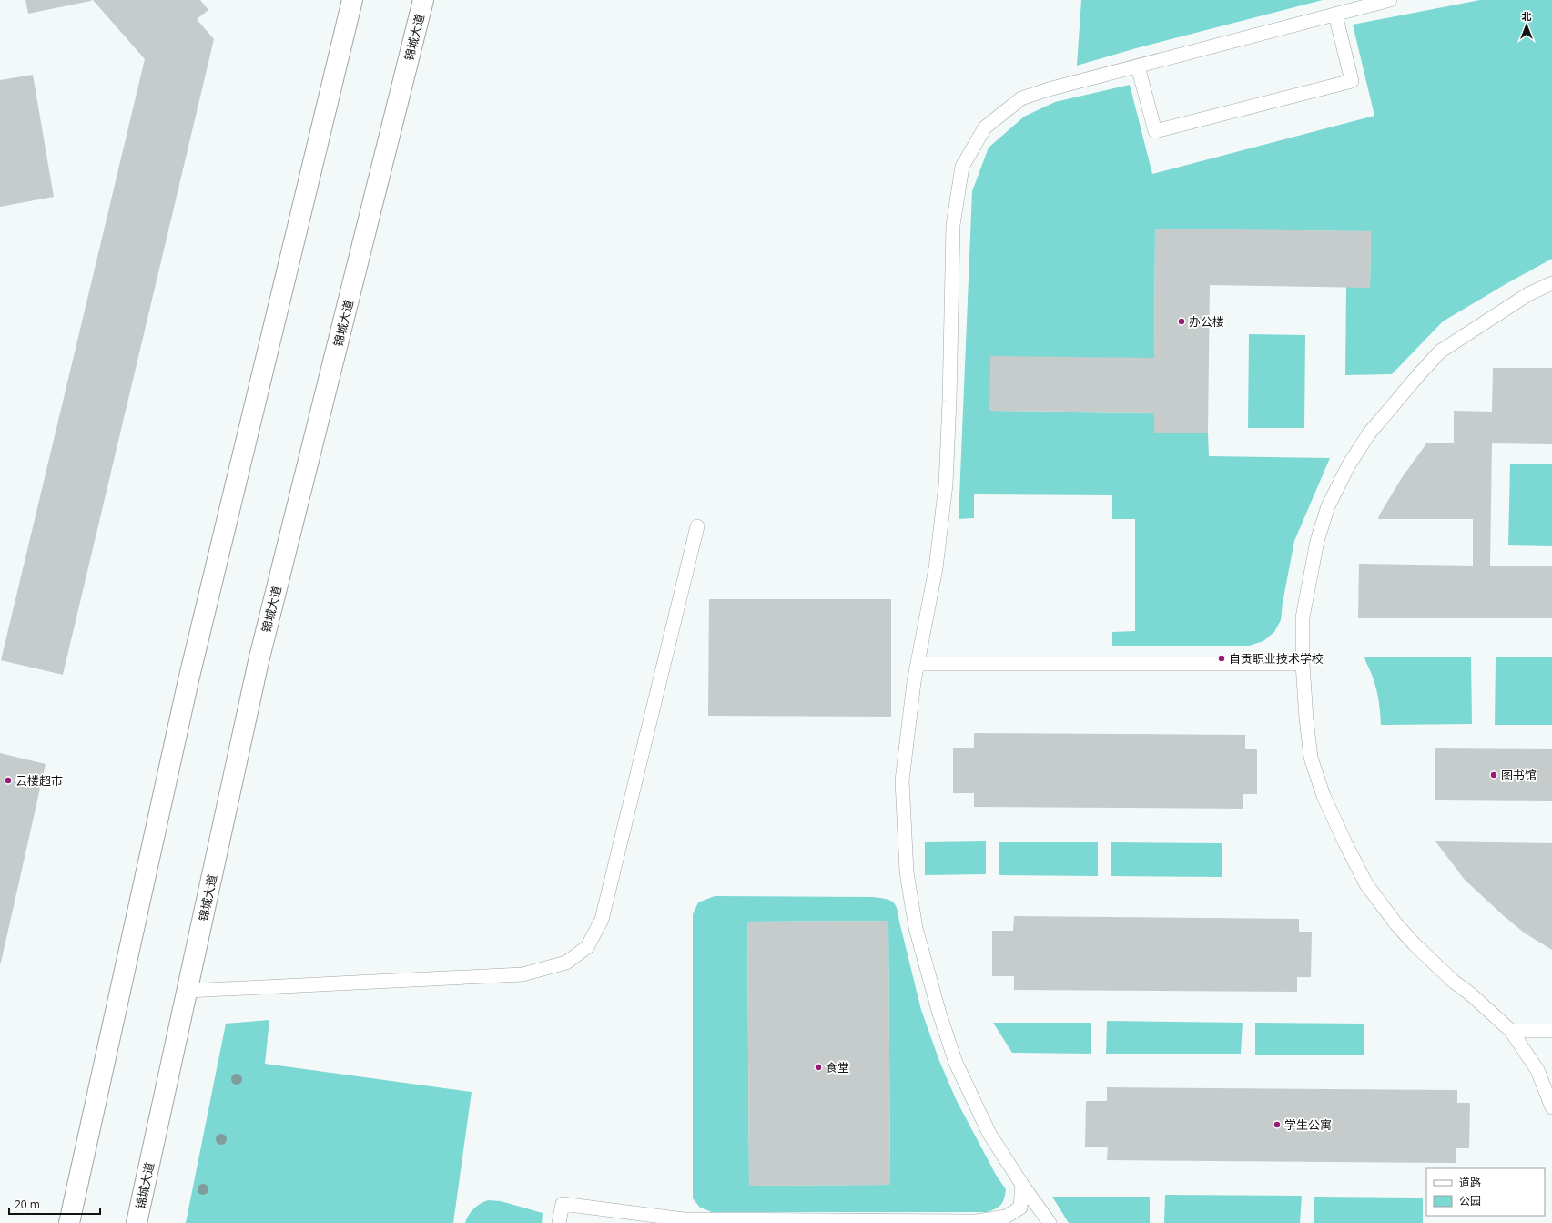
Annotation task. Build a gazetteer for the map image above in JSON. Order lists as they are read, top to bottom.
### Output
{
  "streets": {
    "main road": ["锦城大道"]
  },
  "places": [
    "办公楼",
    "自贡职业技术学校",
    "图书馆",
    "云楼超市",
    "食堂",
    "学生公寓"
  ],
  "legend": ["道路", "公园"],
  "scale_bar": "20 m",
  "north": "top"
}
